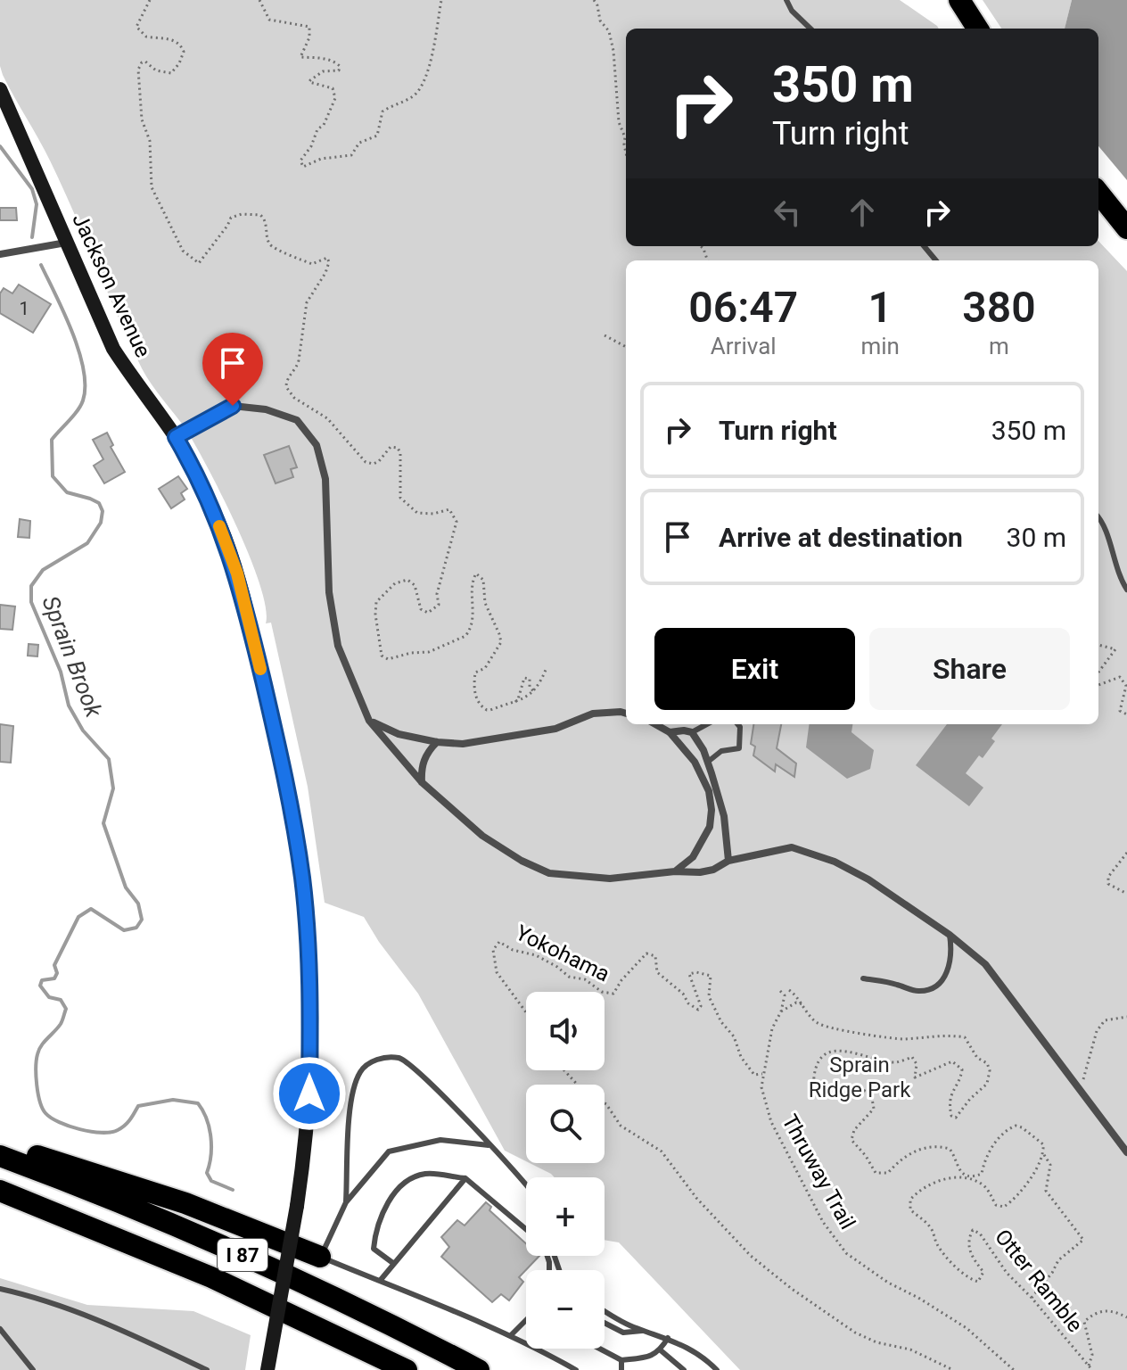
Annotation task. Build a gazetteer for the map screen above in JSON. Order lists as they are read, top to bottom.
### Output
{
  "streets": {
    "highway": ["I 87"],
    "main road": ["Jackson Avenue"],
    "path": ["Yokohama", "Thruway Trail", "Otter Ramble"]
  },
  "crossings": [
    ["Yokohama", "Thruway Trail"]
  ],
  "water": ["Sprain Brook"],
  "parks": ["Sprain Ridge Park"],
  "house_numbers": ["1"],
  "page": {
    "turn": ["350 m", "Turn right"],
    "eta": [
      "06:47",
      "Arrival",
      "1",
      "min",
      "380",
      "m"
    ],
    "list": [
      {
        "name": "Turn right",
        "value": "350 m"
      },
      {
        "name": "Arrive at destination",
        "value": "30 m"
      }
    ],
    "buttons": ["Exit", "Share"],
    "map_buttons": ["+", "−"]
  }
}
